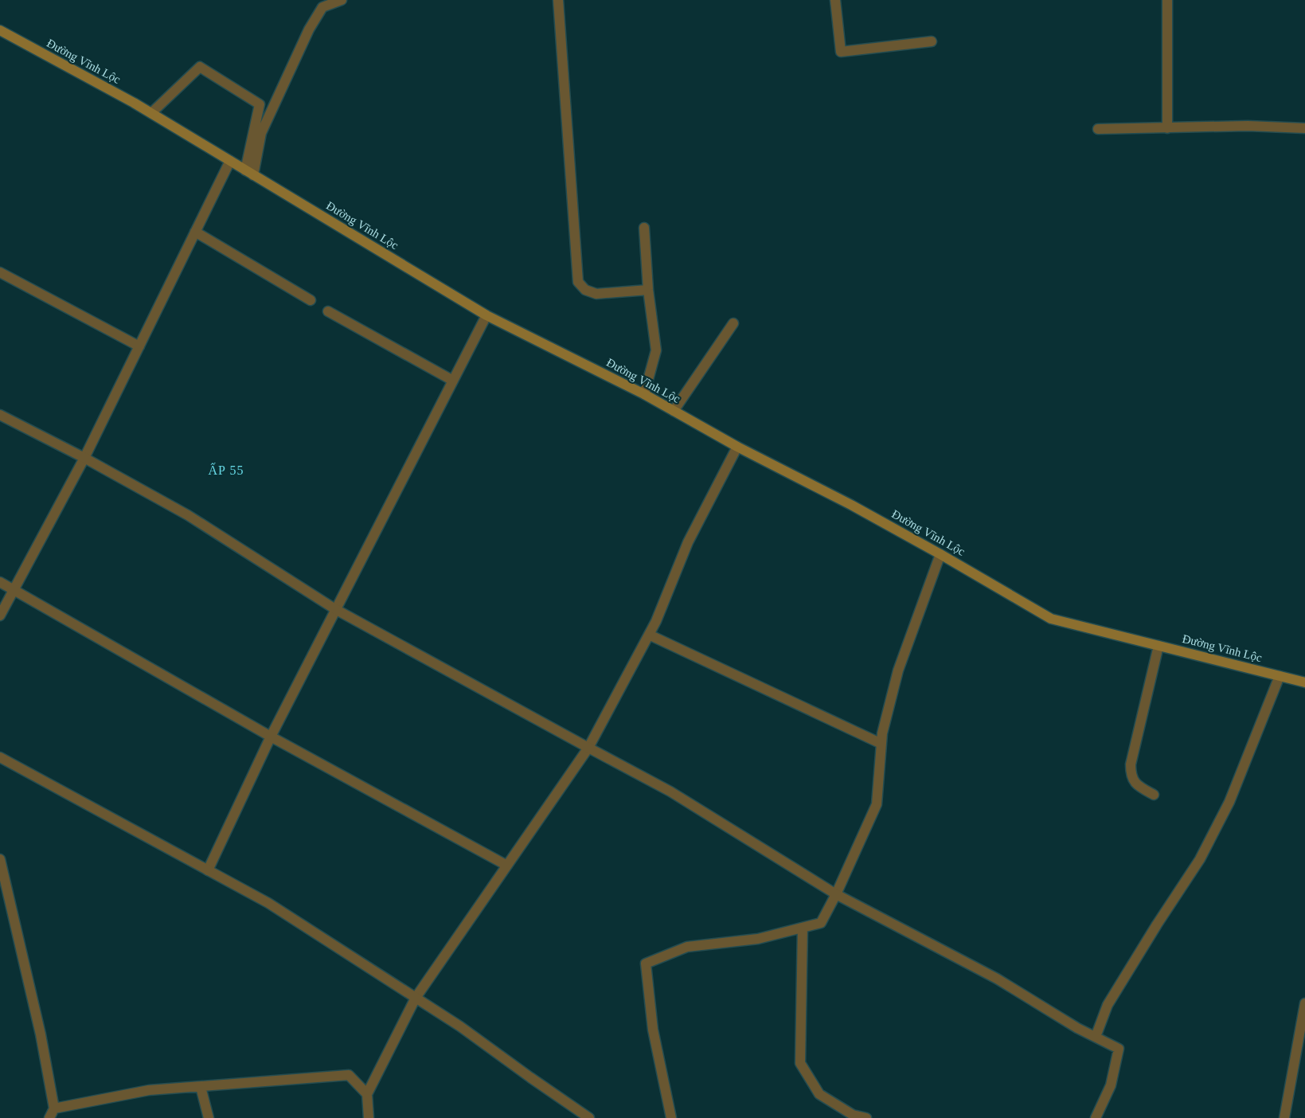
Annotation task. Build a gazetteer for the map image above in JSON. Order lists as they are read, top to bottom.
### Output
{
  "streets": {
    "main road": ["Đường Vĩnh Lộc"]
  },
  "districts": ["ẤP 55"]
}
